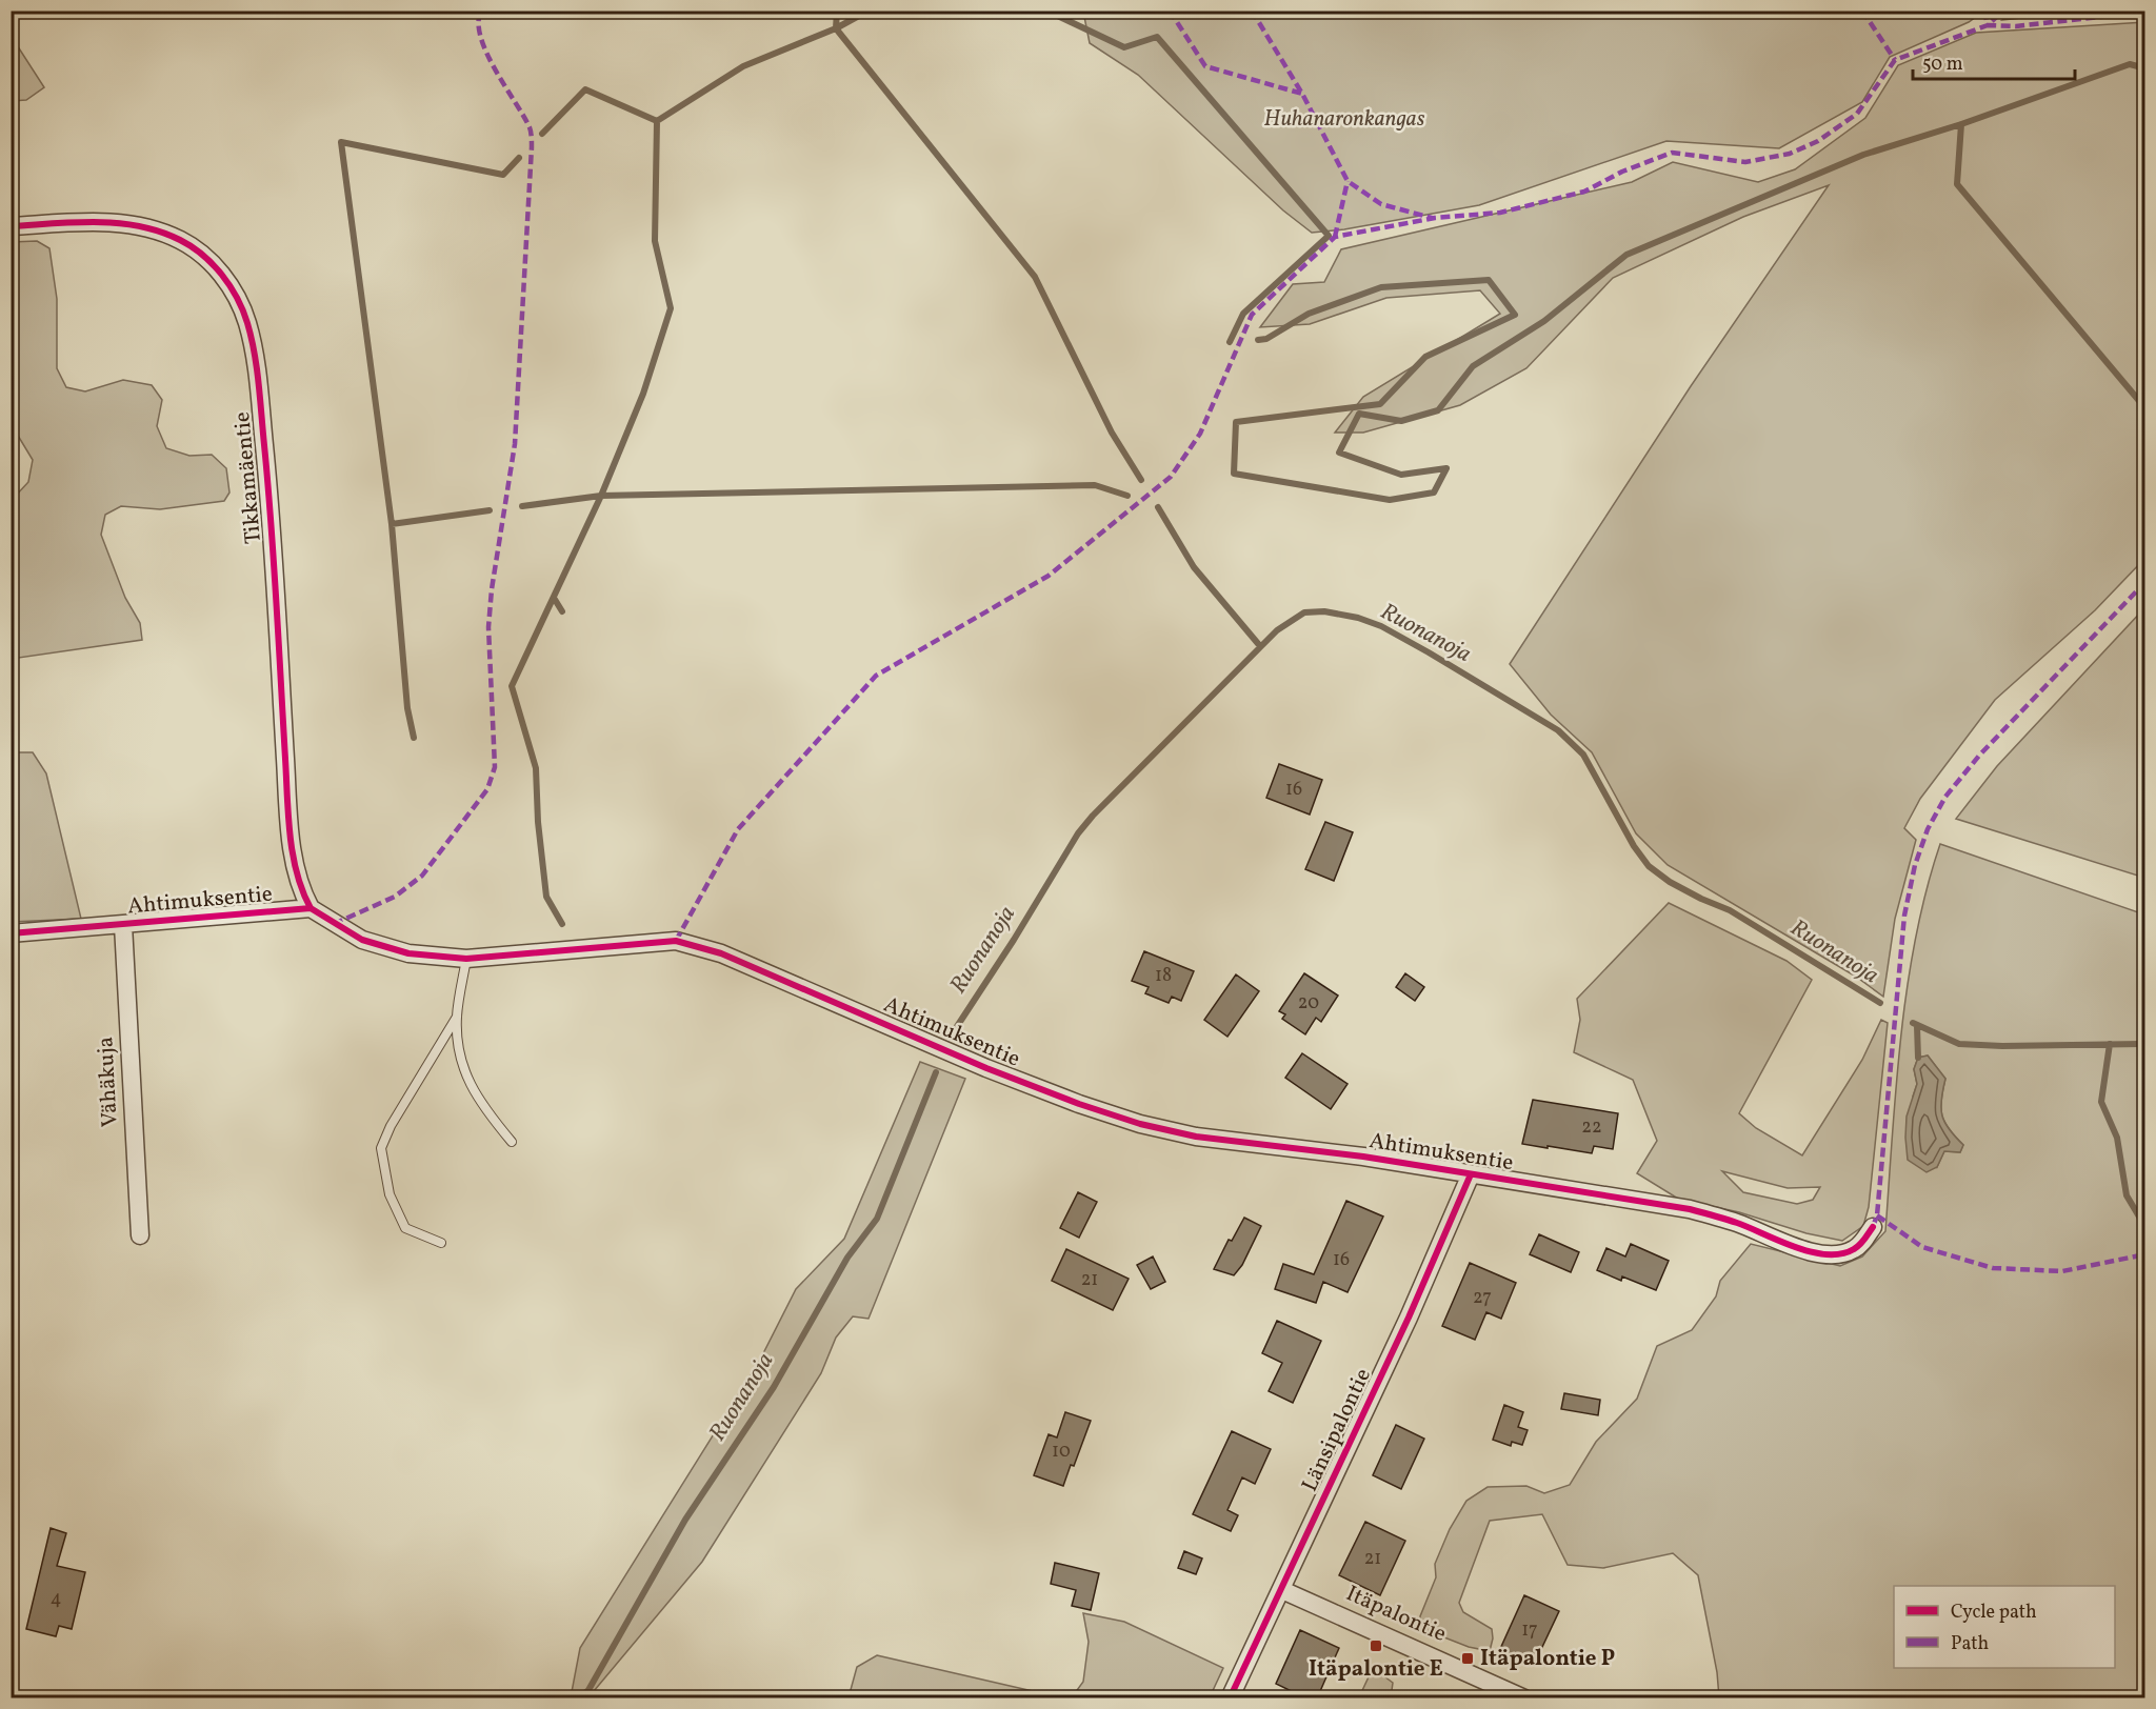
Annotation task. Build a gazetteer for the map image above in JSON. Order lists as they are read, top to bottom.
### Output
{
  "streets": {
    "street": [
      "Tikkamäentie",
      "Ahtimuksentie",
      "Vähäkuja",
      "Länsipalontie",
      "Itäpalontie"
    ]
  },
  "crossings": [
    ["Tikkamäentie", "Ahtimuksentie"],
    ["Ahtimuksentie", "Vähäkuja"],
    ["Ahtimuksentie", "Länsipalontie"],
    ["Länsipalontie", "Itäpalontie"]
  ],
  "water": ["Ruonanoja"],
  "parks": ["Huhanaronkangas"],
  "places": {
    "transit": ["Itäpalontie E", "Itäpalontie P"]
  },
  "house_numbers": [
    "16",
    "18",
    "20",
    "22",
    "16",
    "21",
    "27",
    "10",
    "21",
    "4",
    "17"
  ],
  "legend": ["Cycle path", "Path"],
  "scale_bar": "50 m"
}
